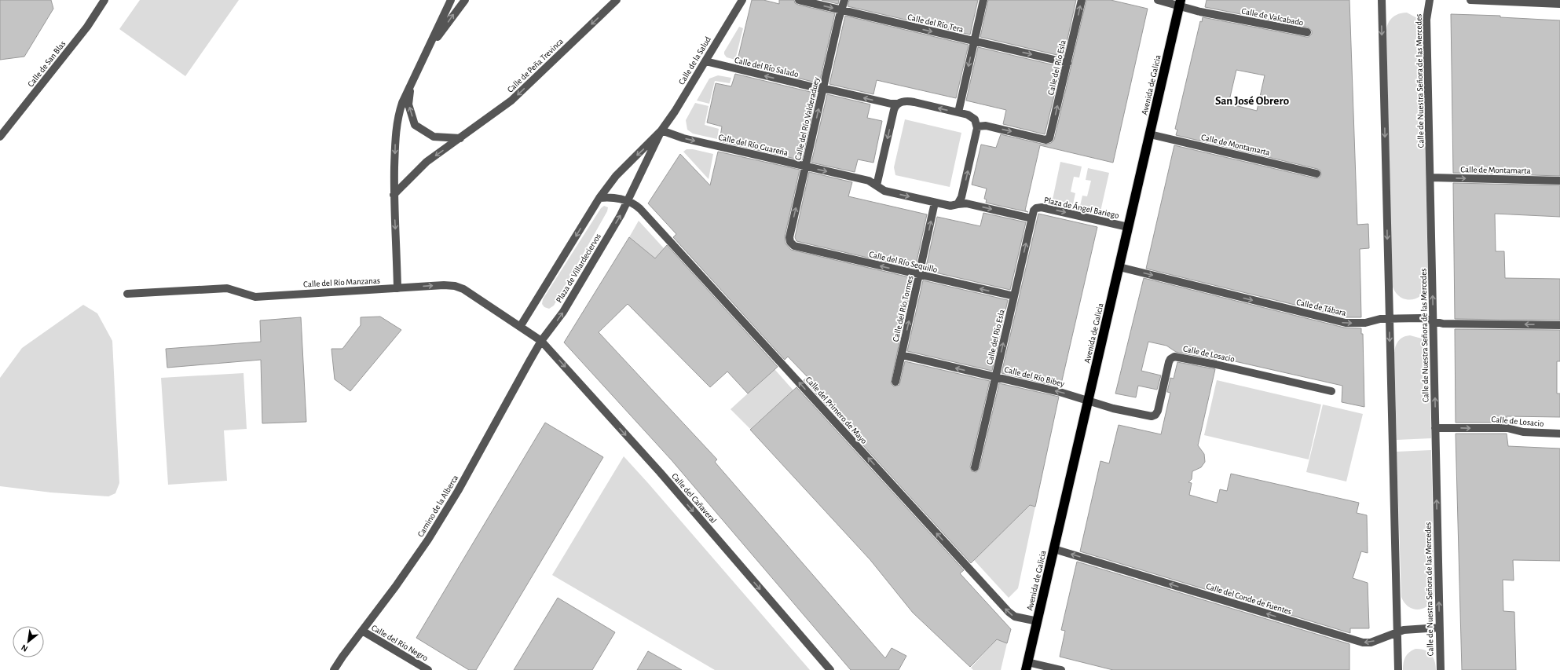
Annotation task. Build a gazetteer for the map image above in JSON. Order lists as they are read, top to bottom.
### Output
{
  "streets": {
    "highway": ["Avenida de Galicia"],
    "street": [
      "Calle de Valcabado",
      "Calle del Río Tera",
      "Calle de la Salud",
      "Calle de San Blas",
      "Calle de Peña Trevinca",
      "Calle del Río Salado",
      "Calle del Río Esla",
      "Calle de Nuestra Señora de las Mercedes",
      "Calle del Río Valderaduey",
      "Calle del Río Guareña",
      "Calle de Montamarta",
      "Plaza de Ángel Bariego",
      "Calle del Río Sequillo",
      "Plaza de Villardeciervos",
      "Calle del Río Manzanas",
      "Calle de Tábara",
      "Calle del Río Tormes",
      "Calle de Losacio",
      "Calle del Río Bibey",
      "Calle del Primero de Mayo",
      "Calle del Cañaveral",
      "Camino de la Alberca",
      "Calle del Conde de Fuentes",
      "Calle del Río Negro"
    ]
  },
  "crossings": [
    ["Calle de Valcabado", "Avenida de Galicia"],
    ["Calle del Río Tera", "Calle del Río Esla"],
    ["Calle del Río Tera", "Calle del Río Valderaduey"],
    ["Calle de la Salud", "Calle del Río Salado"],
    ["Calle de la Salud", "Calle del Río Guareña"],
    ["Calle de la Salud", "Plaza de Villardeciervos"],
    ["Calle del Río Salado", "Calle del Río Esla"],
    ["Calle del Río Salado", "Calle del Río Valderaduey"],
    ["Calle del Río Salado", "Calle del Río Guareña"],
    ["Calle del Río Salado", "Calle del Río Tormes"],
    ["Calle del Río Esla", "Calle del Río Guareña"],
    ["Calle del Río Esla", "Plaza de Ángel Bariego"],
    ["Calle del Río Esla", "Calle del Río Sequillo"],
    ["Calle del Río Esla", "Calle del Río Tormes"],
    ["Calle del Río Esla", "Calle del Río Bibey"],
    ["Calle de Nuestra Señora de las Mercedes", "Calle de Montamarta"],
    ["Calle de Nuestra Señora de las Mercedes", "Calle de Tábara"],
    ["Calle de Nuestra Señora de las Mercedes", "Calle de Losacio"],
    ["Calle de Nuestra Señora de las Mercedes", "Calle del Conde de Fuentes"],
    ["Avenida de Galicia", "Calle de Montamarta"],
    ["Avenida de Galicia", "Plaza de Ángel Bariego"],
    ["Avenida de Galicia", "Calle de Tábara"],
    ["Avenida de Galicia", "Calle de Losacio"],
    ["Avenida de Galicia", "Calle del Río Bibey"],
    ["Avenida de Galicia", "Calle del Primero de Mayo"],
    ["Avenida de Galicia", "Calle del Conde de Fuentes"],
    ["Calle del Río Valderaduey", "Calle del Río Guareña"],
    ["Calle del Río Valderaduey", "Calle del Río Sequillo"],
    ["Calle del Río Guareña", "Plaza de Villardeciervos"],
    ["Calle del Río Guareña", "Calle del Río Tormes"],
    ["Calle del Río Sequillo", "Calle del Río Tormes"],
    ["Plaza de Villardeciervos", "Calle del Río Manzanas"],
    ["Plaza de Villardeciervos", "Calle del Primero de Mayo"],
    ["Plaza de Villardeciervos", "Calle del Cañaveral"],
    ["Plaza de Villardeciervos", "Camino de la Alberca"],
    ["Calle del Río Manzanas", "Calle del Cañaveral"],
    ["Calle del Río Manzanas", "Camino de la Alberca"],
    ["Calle del Río Tormes", "Calle del Río Bibey"],
    ["Calle de Losacio", "Calle del Río Bibey"],
    ["Calle del Cañaveral", "Camino de la Alberca"],
    ["Camino de la Alberca", "Calle del Río Negro"]
  ],
  "one_way": [
    "Calle del Río Tera",
    "Calle de Peña Trevinca",
    "Calle del Río Salado",
    "Calle del Río Esla",
    "Calle del Río Valderaduey",
    "Calle del Río Guareña",
    "Calle de Montamarta",
    "Plaza de Ángel Bariego",
    "Calle del Río Sequillo",
    "Calle del Río Tormes",
    "Calle del Río Bibey",
    "Calle del Primero de Mayo",
    "Calle del Cañaveral",
    "Calle del Conde de Fuentes"
  ],
  "districts": ["San José Obrero"],
  "north": "bottom left"
}
